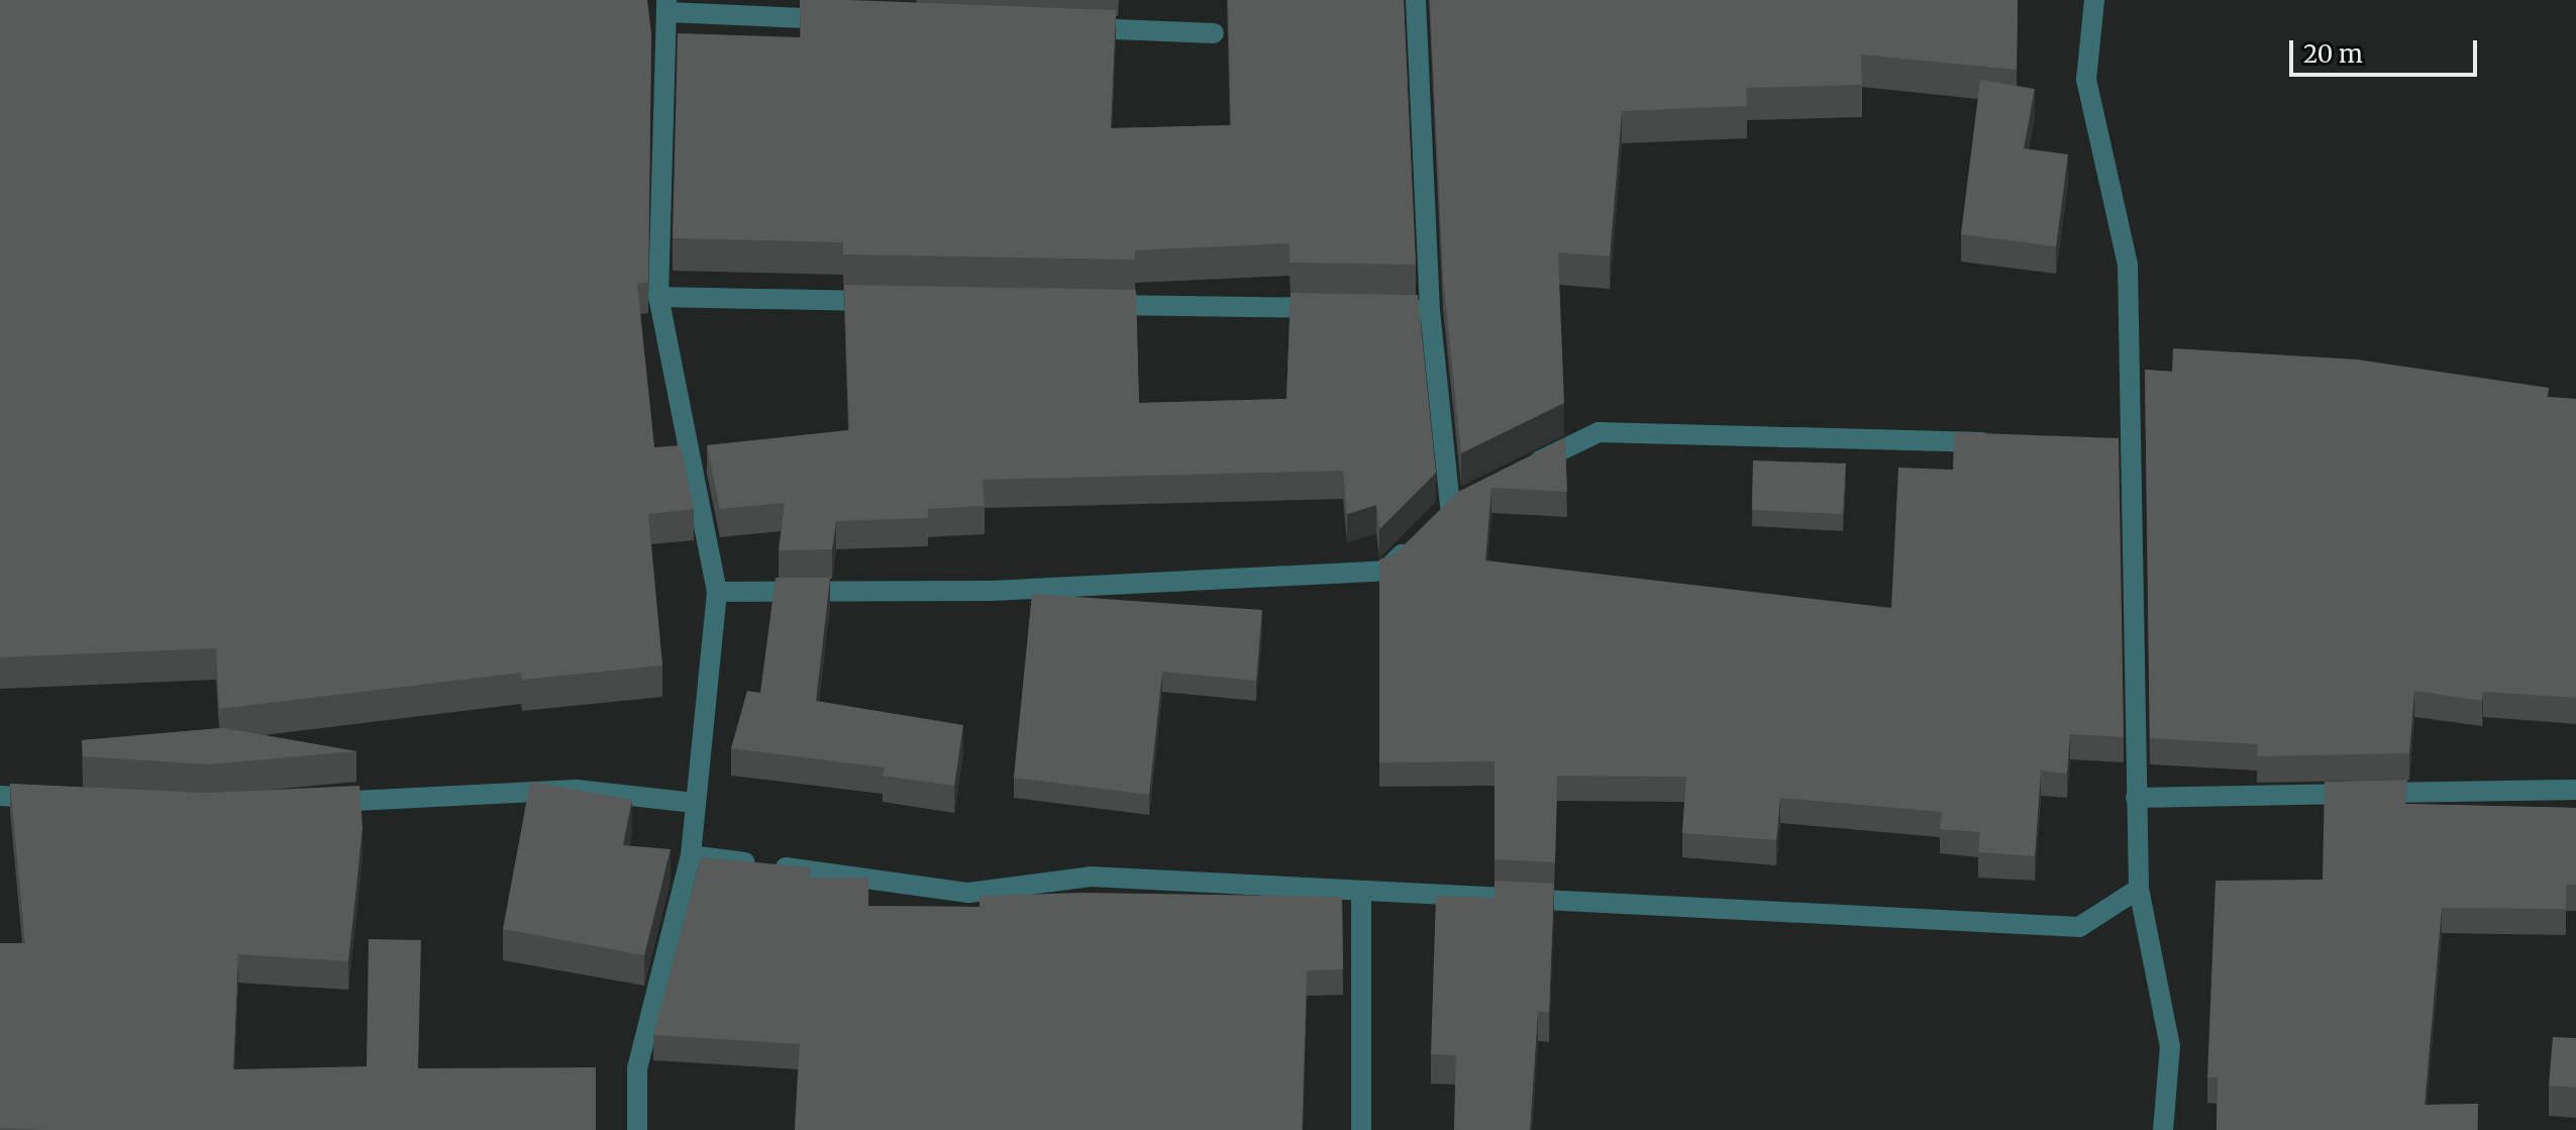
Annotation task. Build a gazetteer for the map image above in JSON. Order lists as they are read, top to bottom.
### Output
{
  "scale_bar": "20 m"
}
